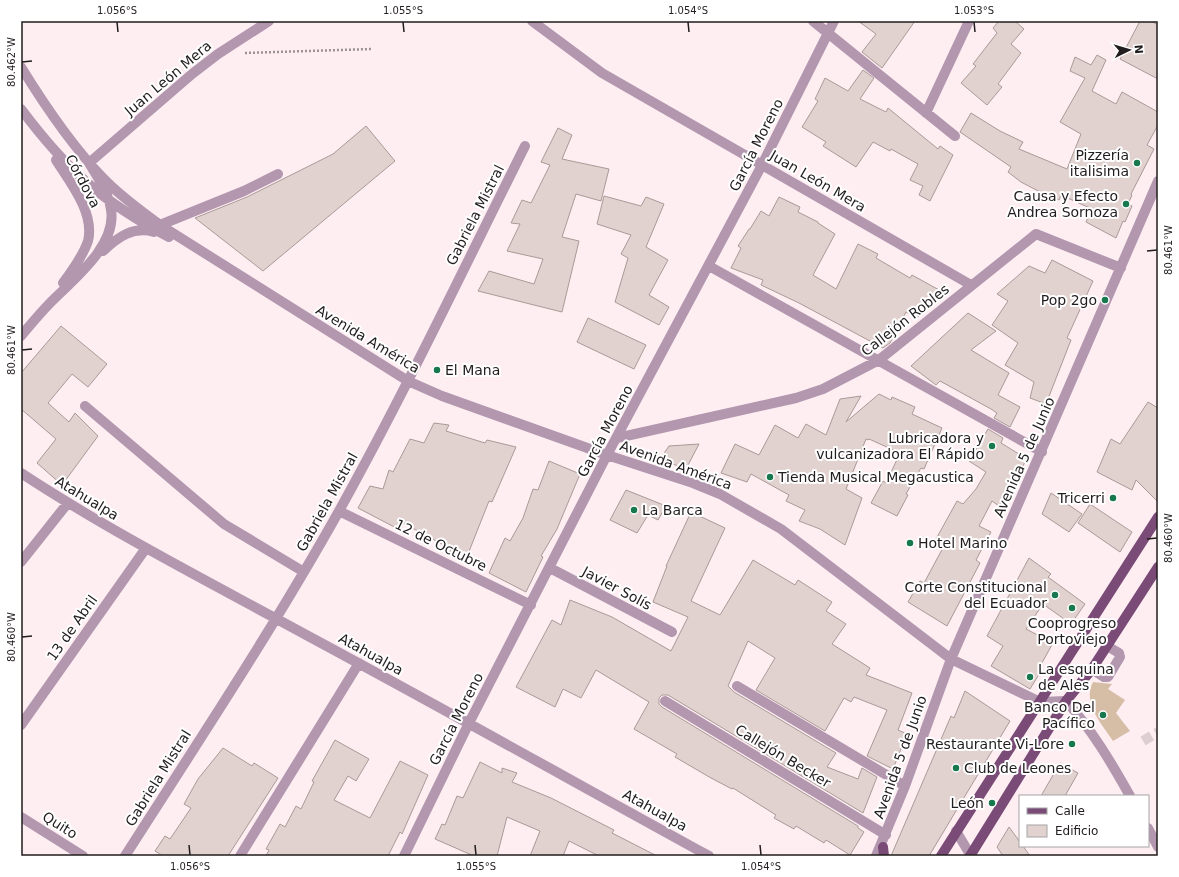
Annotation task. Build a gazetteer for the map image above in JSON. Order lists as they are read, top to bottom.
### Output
{
  "streets": {
    "street": [
      "Juan León Mera",
      "García Moreno",
      "Córdova",
      "Gabriela Mistral",
      "Callejón Robles",
      "Avenida América",
      "Avenida 5 de Junio",
      "Atahualpa",
      "12 de Octubre",
      "Javier Solís",
      "13 de Abril",
      "Callejón Becker",
      "Quito"
    ]
  },
  "crossings": [
    ["Juan León Mera", "García Moreno"],
    ["Juan León Mera", "Córdova"],
    ["Juan León Mera", "Callejón Robles"],
    ["Juan León Mera", "Avenida América"],
    ["García Moreno", "Callejón Robles"],
    ["García Moreno", "Avenida América"],
    ["García Moreno", "Atahualpa"],
    ["García Moreno", "12 de Octubre"],
    ["García Moreno", "Javier Solís"],
    ["Córdova", "Avenida América"],
    ["Gabriela Mistral", "Avenida América"],
    ["Gabriela Mistral", "Atahualpa"],
    ["Gabriela Mistral", "12 de Octubre"],
    ["Callejón Robles", "Avenida 5 de Junio"],
    ["Avenida América", "Avenida 5 de Junio"],
    ["Avenida 5 de Junio", "Callejón Becker"],
    ["Atahualpa", "13 de Abril"]
  ],
  "places": [
    "Pizzería italisima",
    "Causa y Efecto Andrea Sornoza",
    "Pop 2go",
    "El Mana",
    "Lubricadora y vulcanizadora El Rápido",
    "Tienda Musical Megacustica",
    "Tricerri",
    "La Barca",
    "Hotel Marino",
    "Corte Constitucional del Ecuador",
    "Cooprogreso Portoviejo",
    "La esquina de Ales",
    "Banco Del Pacífico",
    "Restaurante Vi-Lore",
    "Club de Leones",
    "León"
  ],
  "legend": ["Calle", "Edificio"],
  "north": "right",
  "coordinates": [
    "1.056°S",
    "1.055°S",
    "1.054°S",
    "1.053°S",
    "80.462°W",
    "80.461°W",
    "80.460°W"
  ]
}
